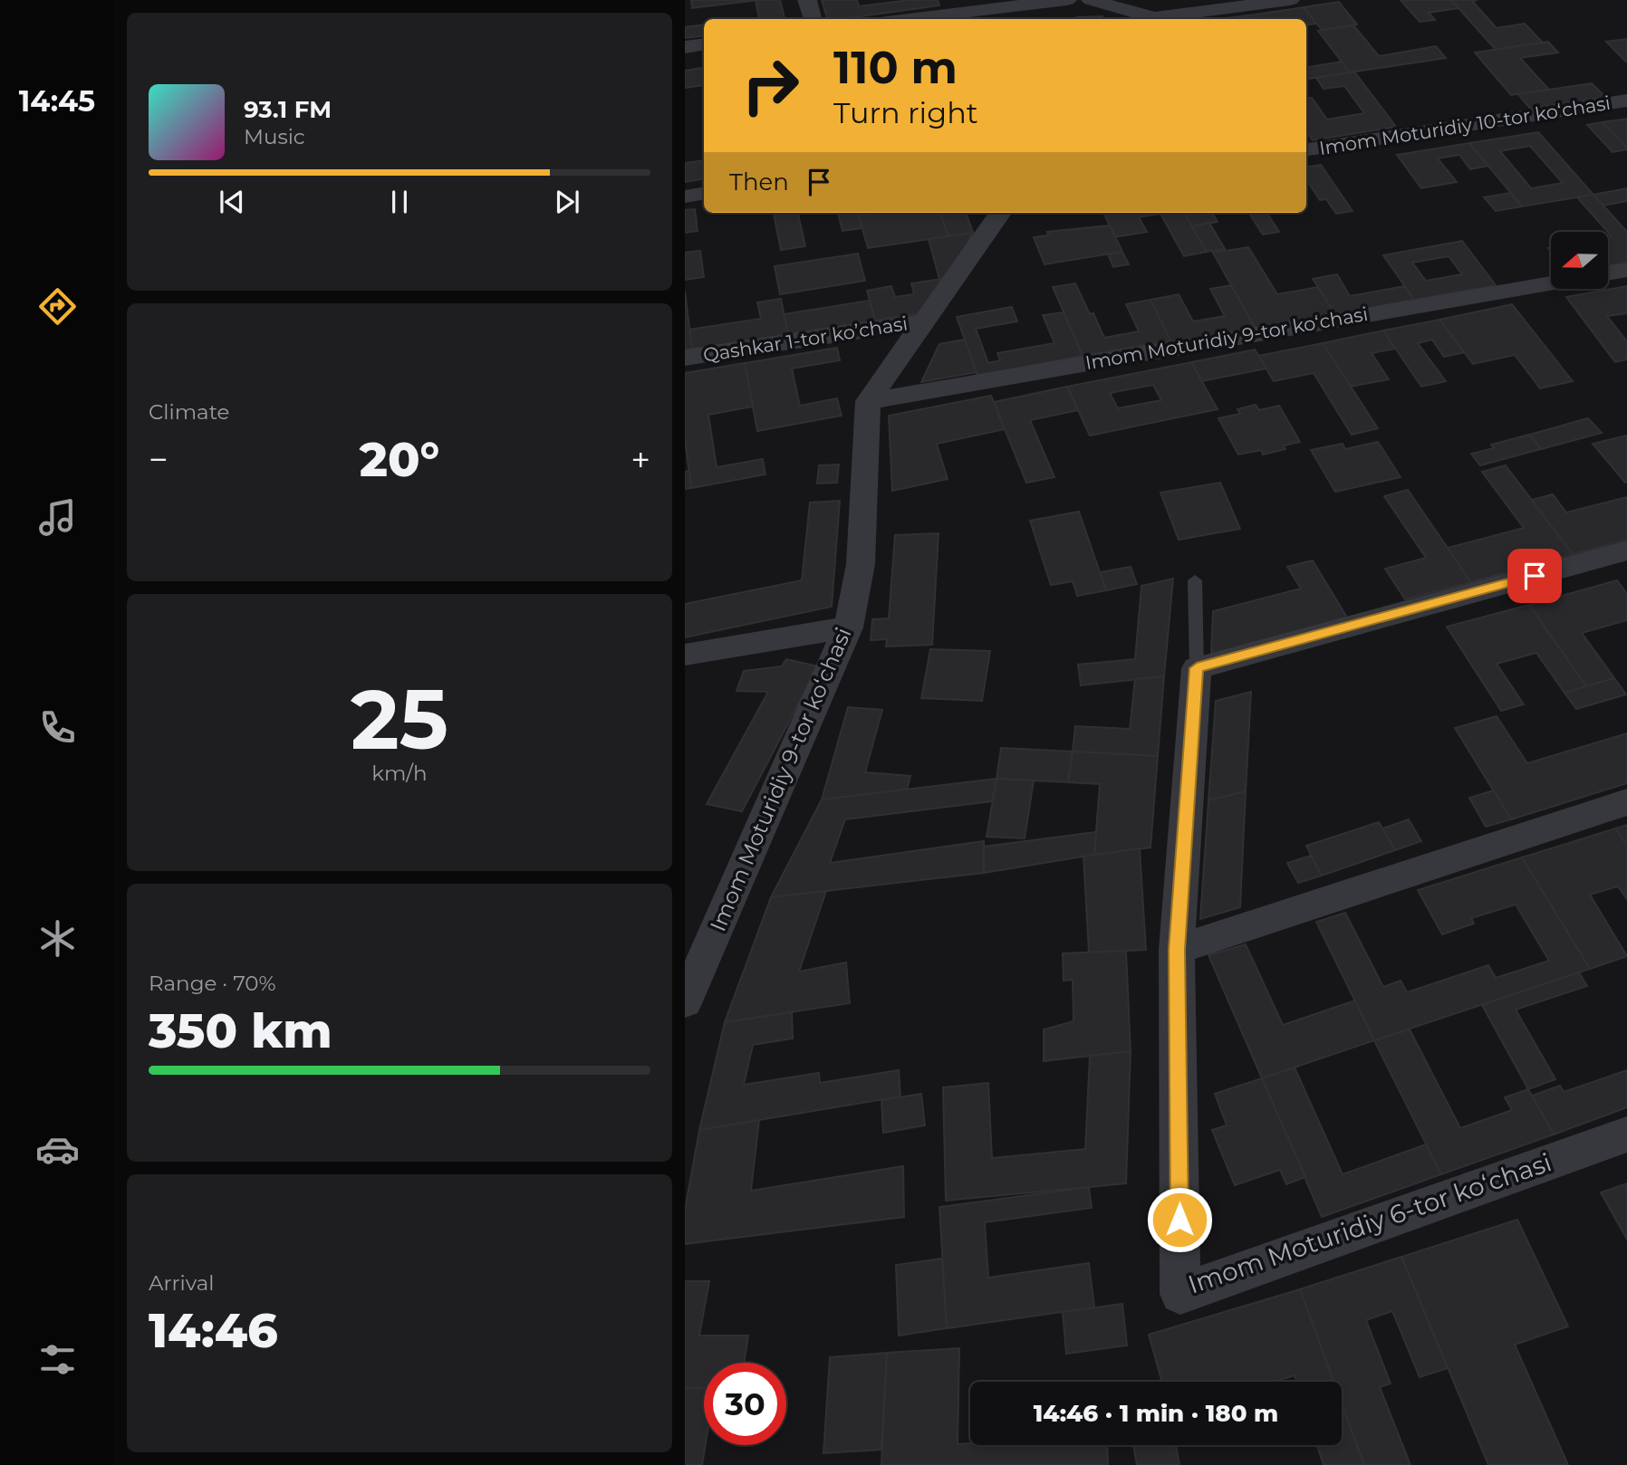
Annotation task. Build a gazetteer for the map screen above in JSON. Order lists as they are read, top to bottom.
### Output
{
  "streets": {
    "street": [
      "Imom Moturidiy 10-tor koʻchasi",
      "Imom Moturidiy 9-tor koʻchasi",
      "Qashkar 1-tor koʼchasi",
      "Imom Moturidiy 6-tor koʻchasi"
    ]
  },
  "north": "left",
  "page": {
    "tabs": "14:45",
    "turn": ["110 m", "Turn right"],
    "song": ["93.1 FM", "Music"],
    "then": "Then",
    "tile": [
      "Climate",
      ["25", "km/h"],
      ["Range · 70%", "350 km"],
      ["Arrival", "14:46"]
    ],
    "heat": ["−", "20°", "+"],
    "limit": "30",
    "trip": "14:46 · 1 min · 180 m"
  }
}
